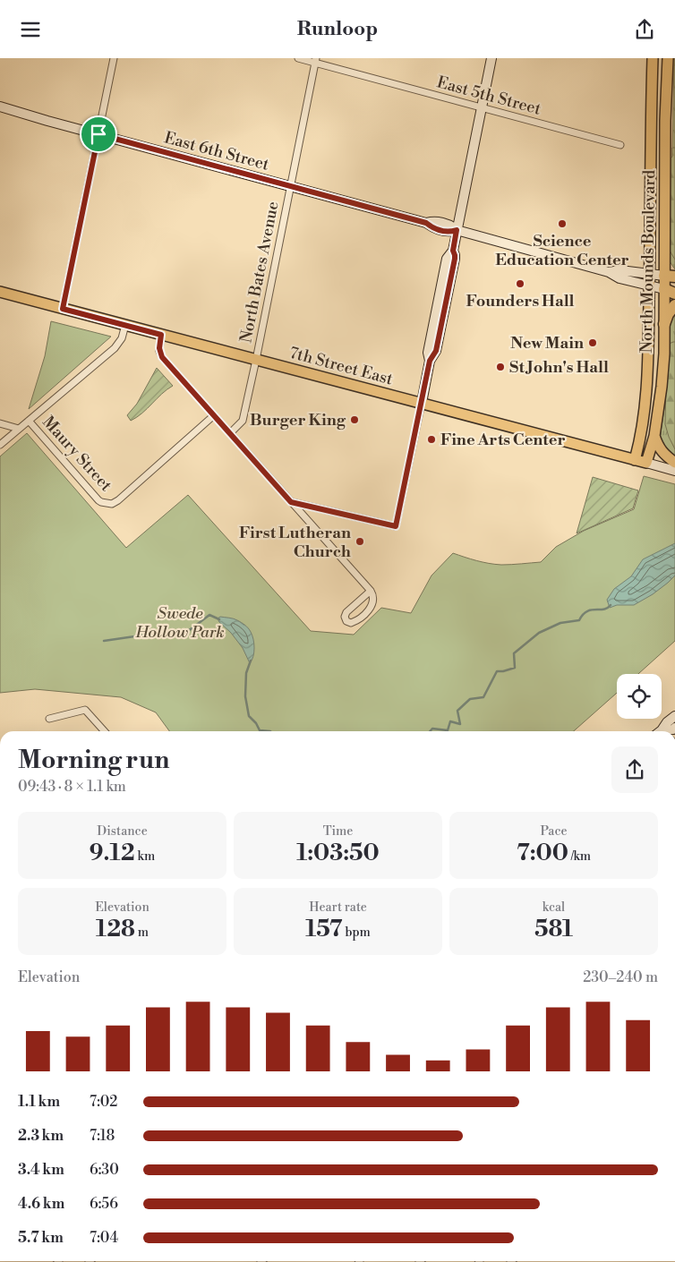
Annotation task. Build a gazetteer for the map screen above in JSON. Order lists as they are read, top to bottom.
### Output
{
  "streets": {
    "main road": ["North Mounds Boulevard", "7th Street East"],
    "street": [
      "East 5th Street",
      "East 6th Street",
      "North Bates Avenue",
      "Maury Street"
    ]
  },
  "crossings": [
    ["East 5th Street", "North Bates Avenue"],
    ["East 6th Street", "North Mounds Boulevard"],
    ["East 6th Street", "North Bates Avenue"],
    ["North Mounds Boulevard", "7th Street East"],
    ["North Bates Avenue", "7th Street East"]
  ],
  "parks": ["Swede Hollow Park"],
  "places": [
    "Science Education Center",
    "Founders Hall",
    "New Main",
    "St John's Hall",
    "Burger King",
    "Fine Arts Center",
    "First Lutheran Church"
  ],
  "page": {
    "header": "Runloop",
    "heading": ["Morning run", "09:43 · 8 × 1.1 km"],
    "stats": [
      ["Distance", "9.12 km"],
      ["Time", "1:03:50"],
      ["Pace", "7:00 /km"],
      ["Elevation", "128 m"],
      ["Heart rate", "157 bpm"],
      ["kcal", "581"]
    ],
    "chart": ["Elevation", "230–240 m"],
    "list": [
      {
        "name": "1.1 km",
        "note": "7:02"
      },
      {
        "name": "2.3 km",
        "note": "7:18"
      },
      {
        "name": "3.4 km",
        "note": "6:30"
      },
      {
        "name": "4.6 km",
        "note": "6:56"
      },
      {
        "name": "5.7 km",
        "note": "7:04"
      }
    ]
  }
}
